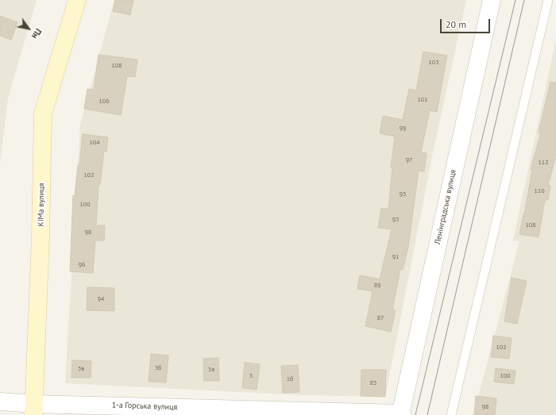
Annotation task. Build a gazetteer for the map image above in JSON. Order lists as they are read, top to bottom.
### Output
{
  "streets": {
    "street": ["КІМа вулиця", "Ленінградська вулиця", "1-а Горська вулиця"]
  },
  "crossings": [
    ["КІМа вулиця", "1-а Горська вулиця"],
    ["Ленінградська вулиця", "1-а Горська вулиця"]
  ],
  "house_numbers": [
    "103",
    "108",
    "101",
    "106",
    "99",
    "104",
    "97",
    "112",
    "102",
    "110",
    "95",
    "100",
    "93",
    "108",
    "98",
    "91",
    "96",
    "89",
    "94",
    "87",
    "102",
    "3б",
    "3в",
    "3а",
    "3",
    "100",
    "1б",
    "85",
    "98"
  ],
  "scale_bar": "20 m",
  "north": "bottom right"
}
